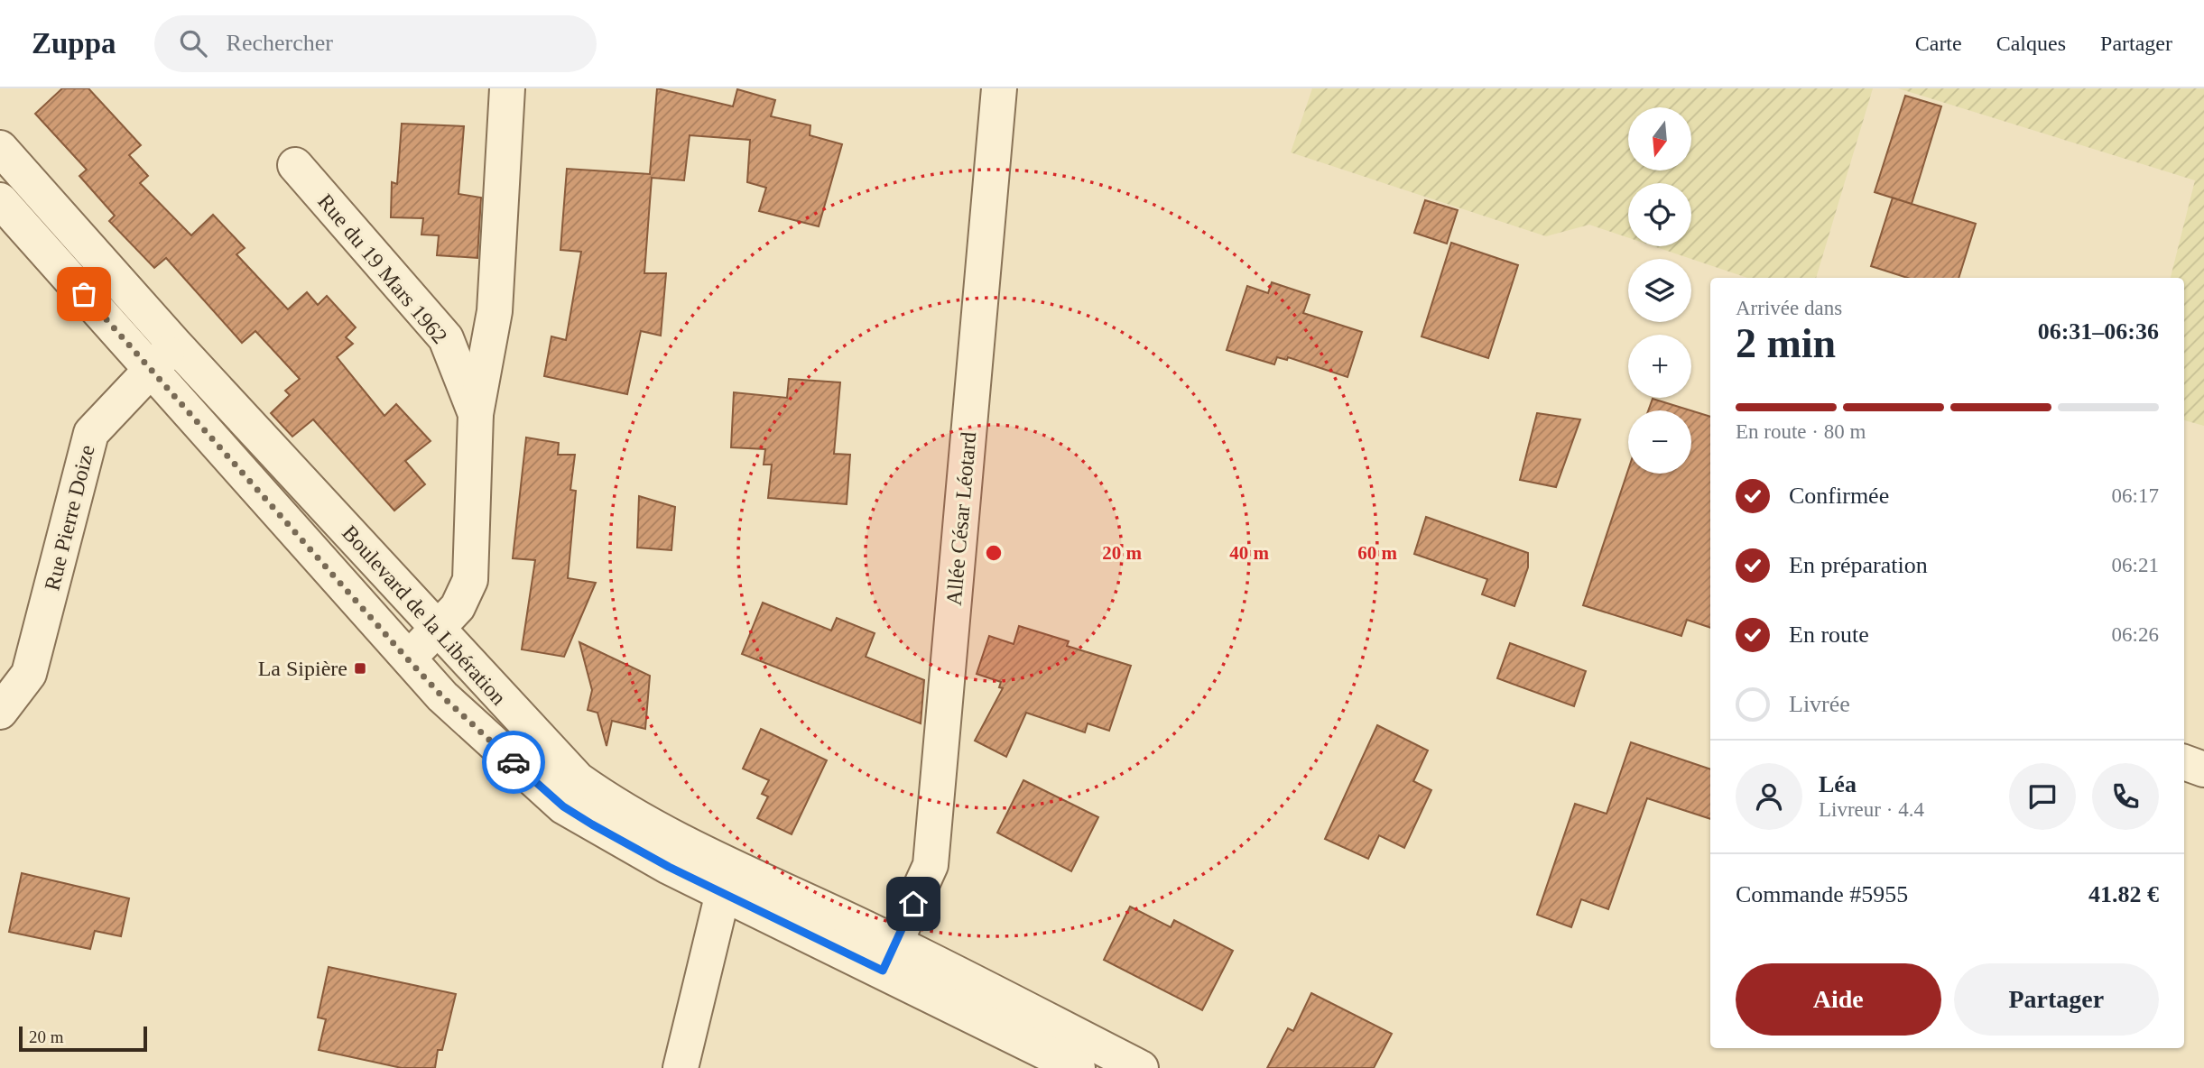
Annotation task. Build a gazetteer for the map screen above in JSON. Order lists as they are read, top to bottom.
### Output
{
  "streets": {
    "street": [
      "Rue du 19 Mars 1962",
      "Rue Pierre Doize",
      "Allée César Léotard",
      "Boulevard de la Libération"
    ]
  },
  "crossings": [
    ["Rue du 19 Mars 1962", "Boulevard de la Libération"],
    ["Rue Pierre Doize", "Boulevard de la Libération"],
    ["Allée César Léotard", "Boulevard de la Libération"]
  ],
  "places": {
    "transit": ["La Sipière"]
  },
  "scale_bar": "20 m",
  "north": "bottom",
  "page": {
    "header": "Zuppa",
    "search": "Rechercher",
    "nav": ["Carte", "Calques", "Partager"],
    "map_buttons": ["+", "−"],
    "heading": ["2 min", "Arrivée dans", "06:31–06:36"],
    "panel": [
      "Léa",
      "Livreur · 4.4",
      "Commande #5955",
      "41.82 €"
    ],
    "bar": "En route · 80 m",
    "list": [
      ["Confirmée", "06:17"],
      ["En préparation", "06:21"],
      ["En route", "06:26"],
      "Livrée"
    ],
    "buttons": ["Aide", "Partager"],
    "scale": "20 m"
  },
  "rings": ["20 m", "40 m", "60 m"]
}
